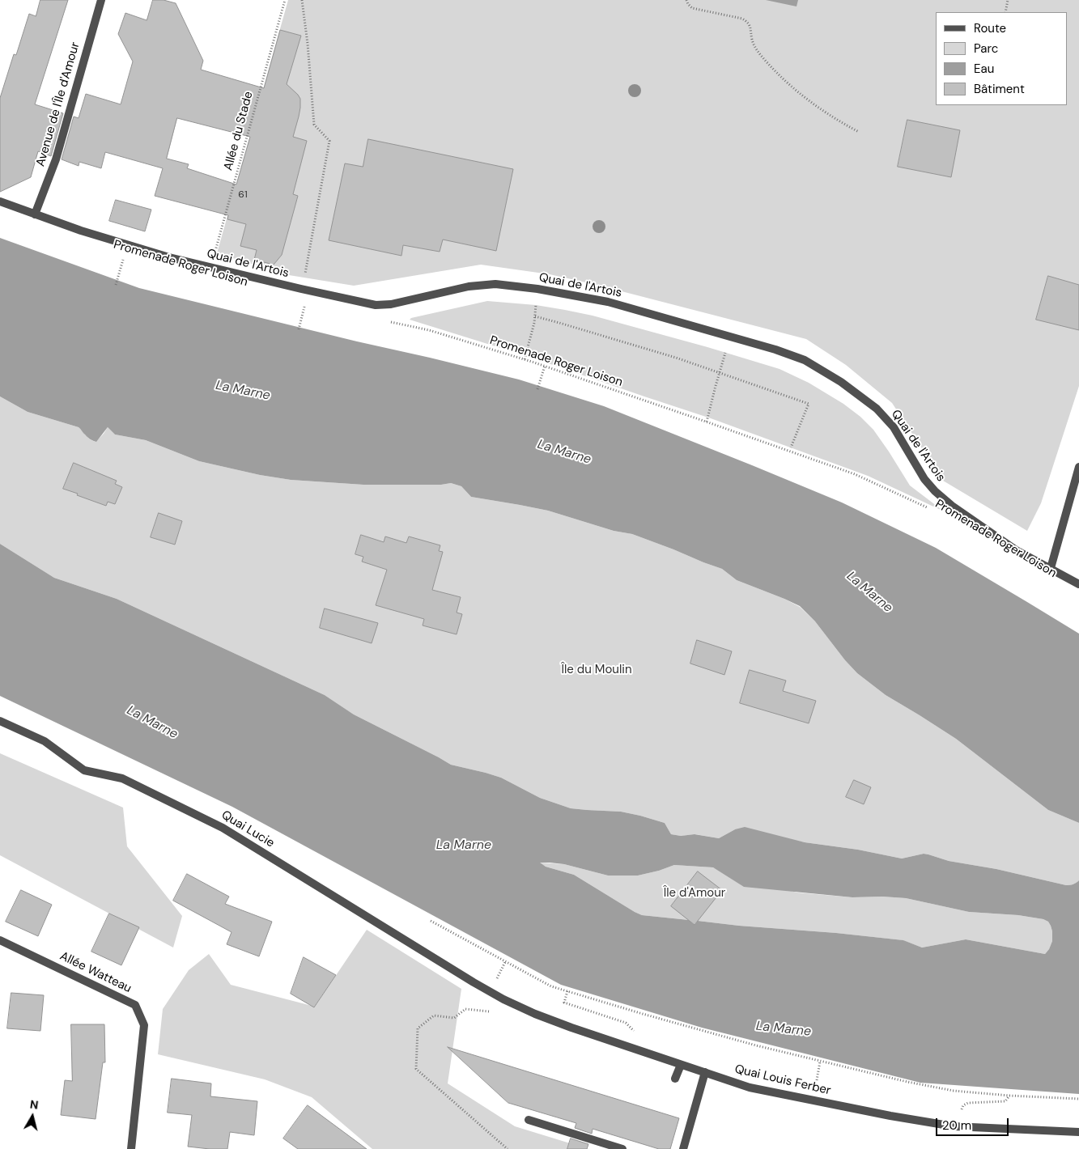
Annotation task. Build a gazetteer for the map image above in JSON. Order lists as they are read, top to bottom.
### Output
{
  "streets": {
    "street": [
      "Avenue de l'Île d'Amour",
      "Quai de l'Artois",
      "Quai Lucie",
      "Allée Watteau",
      "Quai Louis Ferber"
    ],
    "path": ["Allée du Stade", "Promenade Roger Loison"]
  },
  "crossings": [
    ["Avenue de l'Île d'Amour", "Quai de l'Artois"],
    ["Allée du Stade", "Quai de l'Artois"],
    ["Quai Lucie", "Quai Louis Ferber"]
  ],
  "water": ["La Marne"],
  "parks": ["Île du Moulin", "Île d'Amour"],
  "house_numbers": ["61"],
  "legend": [
    "Route",
    "Parc",
    "Eau",
    "Bâtiment"
  ],
  "scale_bar": "20 m",
  "north": "top"
}
